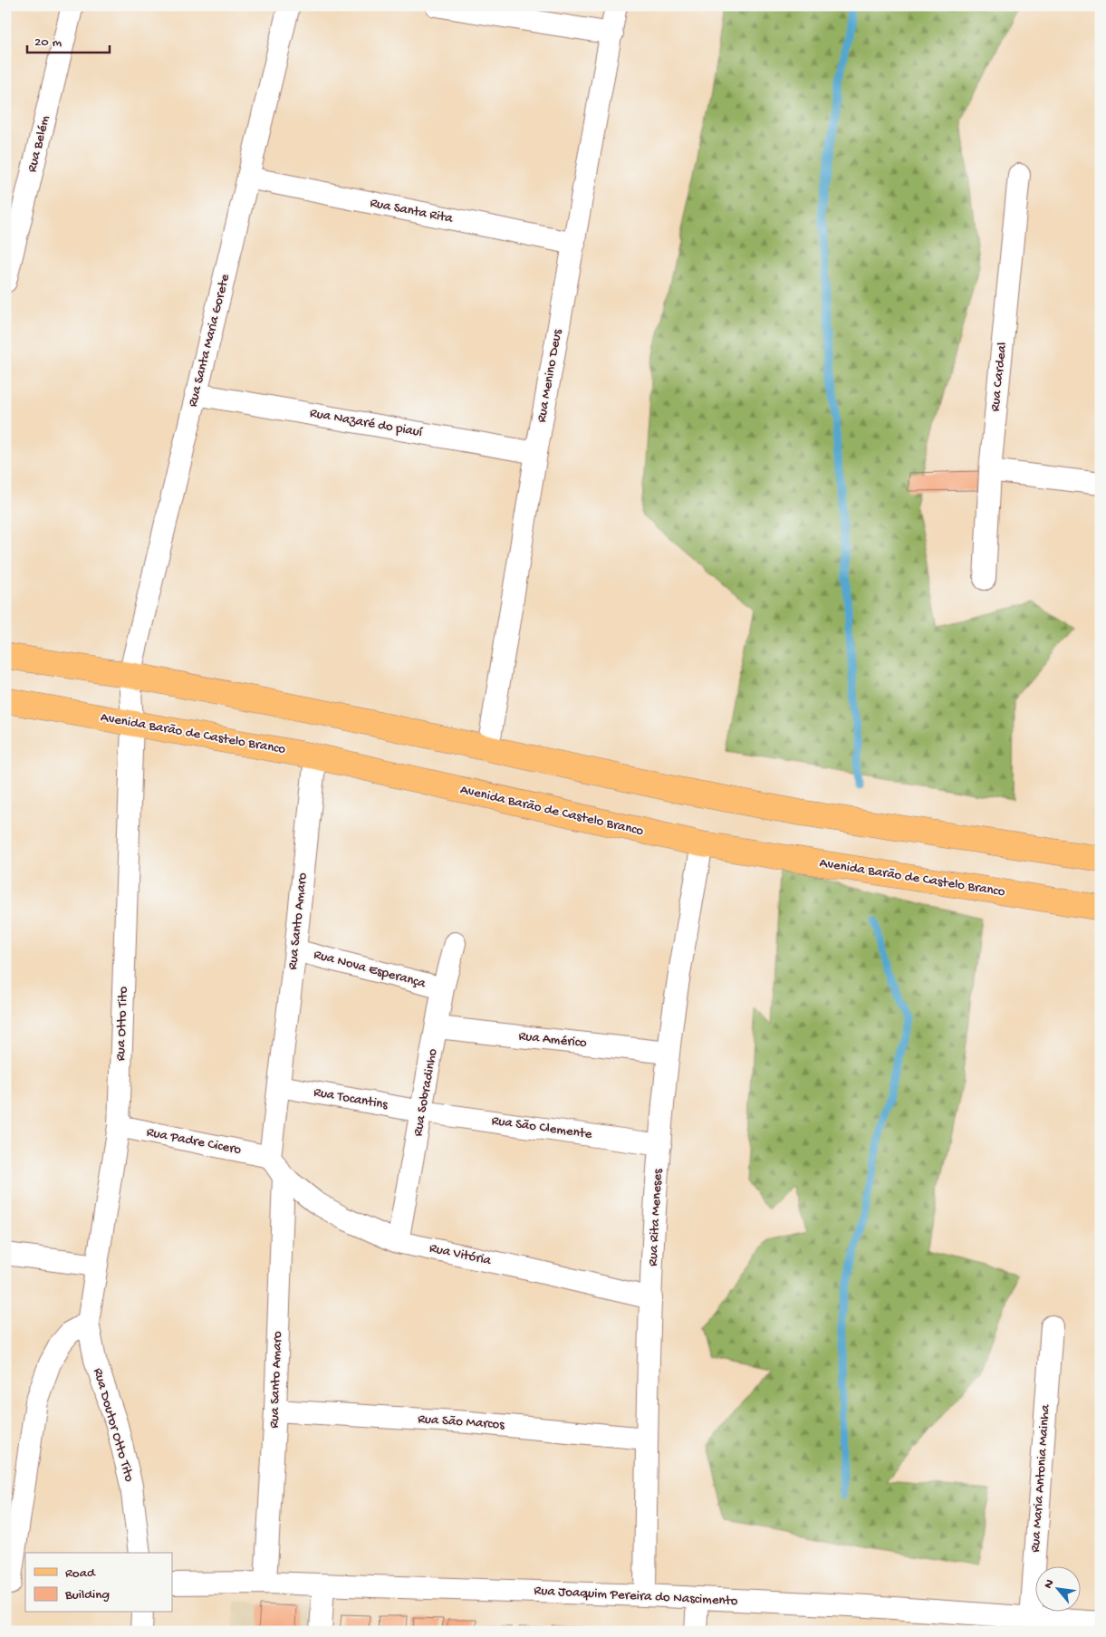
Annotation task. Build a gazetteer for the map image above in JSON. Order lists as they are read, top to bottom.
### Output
{
  "streets": {
    "main road": ["Avenida Barão de Castelo Branco"],
    "street": [
      "Rua Belém",
      "Rua Santa Rita",
      "Rua Santa Maria Gorete",
      "Rua Menino Deus",
      "Rua Cardeal",
      "Rua Nazaré do piauí",
      "Rua Santo Amaro",
      "Rua Nova Esperança",
      "Rua Otto Tito",
      "Rua Américo",
      "Rua Sobradinho",
      "Rua Tocantins",
      "Rua São Clemente",
      "Rua Padre Cicero",
      "Rua Rita Meneses",
      "Rua Vitória",
      "Rua São Marcos",
      "Rua Doutor Otto Tito",
      "Rua Maria Antonia Mainha",
      "Rua Joaquim Pereira do Nascimento"
    ]
  },
  "crossings": [
    ["Rua Santa Rita", "Rua Santa Maria Gorete"],
    ["Rua Santa Rita", "Rua Menino Deus"],
    ["Rua Santa Maria Gorete", "Rua Nazaré do piauí"],
    ["Rua Santa Maria Gorete", "Avenida Barão de Castelo Branco"],
    ["Rua Santa Maria Gorete", "Rua Otto Tito"],
    ["Rua Menino Deus", "Rua Nazaré do piauí"],
    ["Avenida Barão de Castelo Branco", "Rua Santo Amaro"],
    ["Avenida Barão de Castelo Branco", "Rua Otto Tito"],
    ["Avenida Barão de Castelo Branco", "Rua Rita Meneses"],
    ["Rua Santo Amaro", "Rua Nova Esperança"],
    ["Rua Santo Amaro", "Rua Tocantins"],
    ["Rua Santo Amaro", "Rua Padre Cicero"],
    ["Rua Santo Amaro", "Rua Vitória"],
    ["Rua Santo Amaro", "Rua São Marcos"],
    ["Rua Santo Amaro", "Rua Joaquim Pereira do Nascimento"],
    ["Rua Nova Esperança", "Rua Sobradinho"],
    ["Rua Otto Tito", "Rua Padre Cicero"],
    ["Rua Otto Tito", "Rua Doutor Otto Tito"],
    ["Rua Américo", "Rua Sobradinho"],
    ["Rua Américo", "Rua Rita Meneses"],
    ["Rua Sobradinho", "Rua Tocantins"],
    ["Rua Sobradinho", "Rua São Clemente"],
    ["Rua Sobradinho", "Rua Vitória"],
    ["Rua Tocantins", "Rua São Clemente"],
    ["Rua São Clemente", "Rua Rita Meneses"],
    ["Rua Padre Cicero", "Rua Vitória"],
    ["Rua Rita Meneses", "Rua Vitória"],
    ["Rua Rita Meneses", "Rua São Marcos"],
    ["Rua Rita Meneses", "Rua Joaquim Pereira do Nascimento"],
    ["Rua Maria Antonia Mainha", "Rua Joaquim Pereira do Nascimento"]
  ],
  "legend": ["Road", "Building"],
  "scale_bar": "20 m",
  "north": "top left"
}
